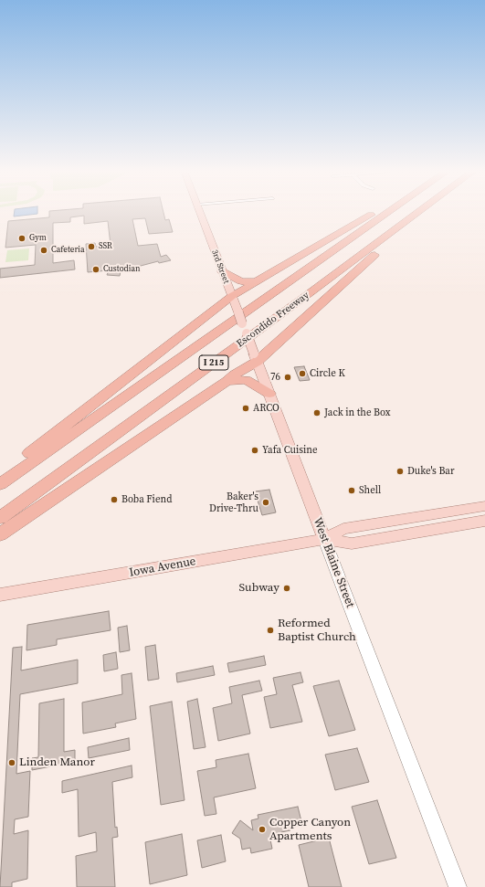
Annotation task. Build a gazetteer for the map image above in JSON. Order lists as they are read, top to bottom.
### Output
{
  "streets": {
    "highway": ["Escondido Freeway", "I 215"],
    "main road": ["3rd Street", "West Blaine Street", "Iowa Avenue"]
  },
  "crossings": [
    ["3rd Street", "West Blaine Street"],
    ["West Blaine Street", "Iowa Avenue"]
  ],
  "places": [
    "Gym",
    "SSR",
    "Cafeteria",
    "Custodian",
    "Circle K",
    "76",
    "ARCO",
    "Jack in the Box",
    "Yafa Cuisine",
    "Duke's Bar",
    "Shell",
    "Boba Fiend",
    "Baker's Drive-Thru",
    "Subway",
    "Reformed Baptist Church",
    "Linden Manor",
    "Copper Canyon Apartments"
  ]
}
